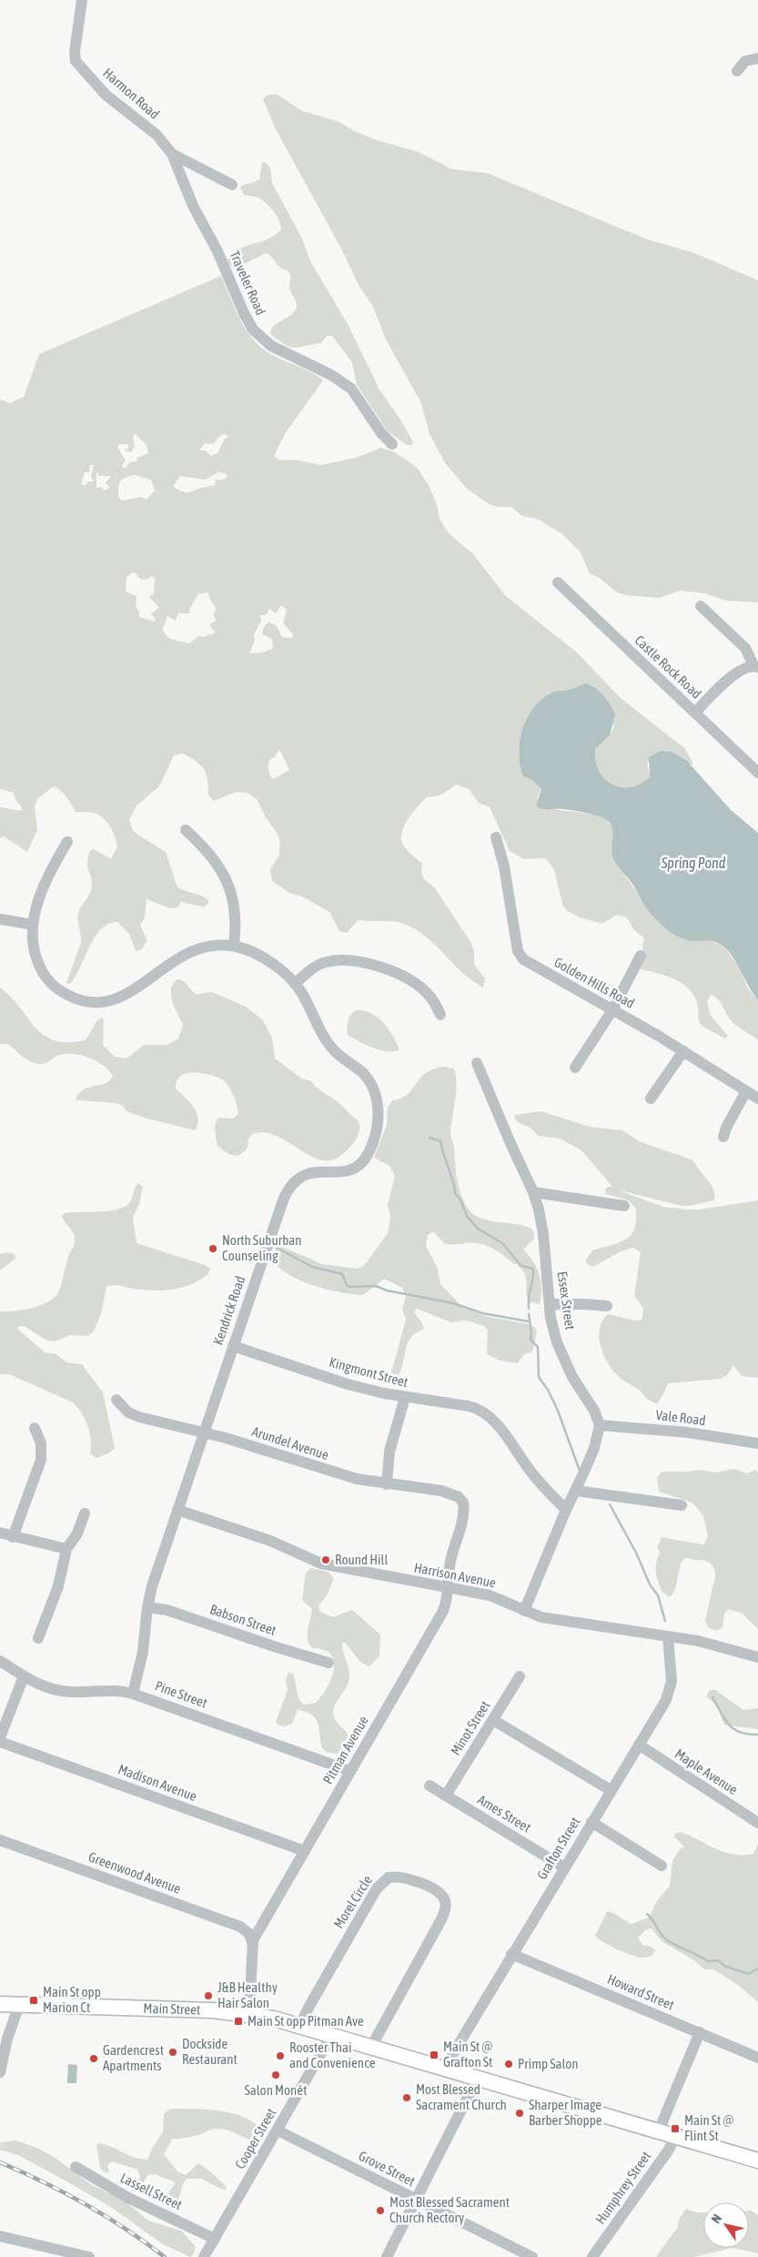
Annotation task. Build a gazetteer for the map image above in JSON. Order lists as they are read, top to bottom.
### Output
{
  "streets": {
    "main road": ["Main Street"],
    "street": [
      "Harmon Road",
      "Traveler Road",
      "Castle Rock Road",
      "Golden Hills Road",
      "Essex Street",
      "Kendrick Road",
      "Kingmont Street",
      "Vale Road",
      "Arundel Avenue",
      "Harrison Avenue",
      "Babson Street",
      "Pine Street",
      "Minot Street",
      "Pitman Avenue",
      "Maple Avenue",
      "Madison Avenue",
      "Ames Street",
      "Grafton Street",
      "Greenwood Avenue",
      "Morel Circle",
      "Howard Street",
      "Cooper Street",
      "Grove Street",
      "Humphrey Street",
      "Lassell Street"
    ]
  },
  "crossings": [
    ["Harmon Road", "Traveler Road"],
    ["Essex Street", "Vale Road"],
    ["Kendrick Road", "Kingmont Street"],
    ["Kendrick Road", "Arundel Avenue"],
    ["Kendrick Road", "Harrison Avenue"],
    ["Kendrick Road", "Babson Street"],
    ["Kendrick Road", "Pine Street"],
    ["Arundel Avenue", "Pitman Avenue"],
    ["Harrison Avenue", "Pitman Avenue"],
    ["Harrison Avenue", "Grafton Street"],
    ["Pine Street", "Pitman Avenue"],
    ["Minot Street", "Ames Street"],
    ["Pitman Avenue", "Madison Avenue"],
    ["Pitman Avenue", "Greenwood Avenue"],
    ["Pitman Avenue", "Main Street"],
    ["Maple Avenue", "Grafton Street"],
    ["Ames Street", "Grafton Street"],
    ["Grafton Street", "Howard Street"],
    ["Grafton Street", "Main Street"],
    ["Morel Circle", "Main Street"],
    ["Main Street", "Cooper Street"],
    ["Main Street", "Humphrey Street"],
    ["Cooper Street", "Grove Street"],
    ["Cooper Street", "Lassell Street"]
  ],
  "water": ["Spring Pond"],
  "places": {
    "other": [
      "North Suburban Counseling",
      "Round Hill",
      "J&B Healthy Hair Salon",
      "Dockside Restaurant",
      "Rooster Thai and Convenience",
      "Gardencrest Apartments",
      "Primp Salon",
      "Salon Monét",
      "Most Blessed Sacrament Church",
      "Sharper Image Barber Shoppe",
      "Most Blessed Sacrament Church Rectory"
    ],
    "transit": [
      "Main St opp Marion Ct",
      "Main St opp Pitman Ave",
      "Main St @ Grafton St",
      "Main St @ Flint St"
    ]
  },
  "north": "top left"
}
